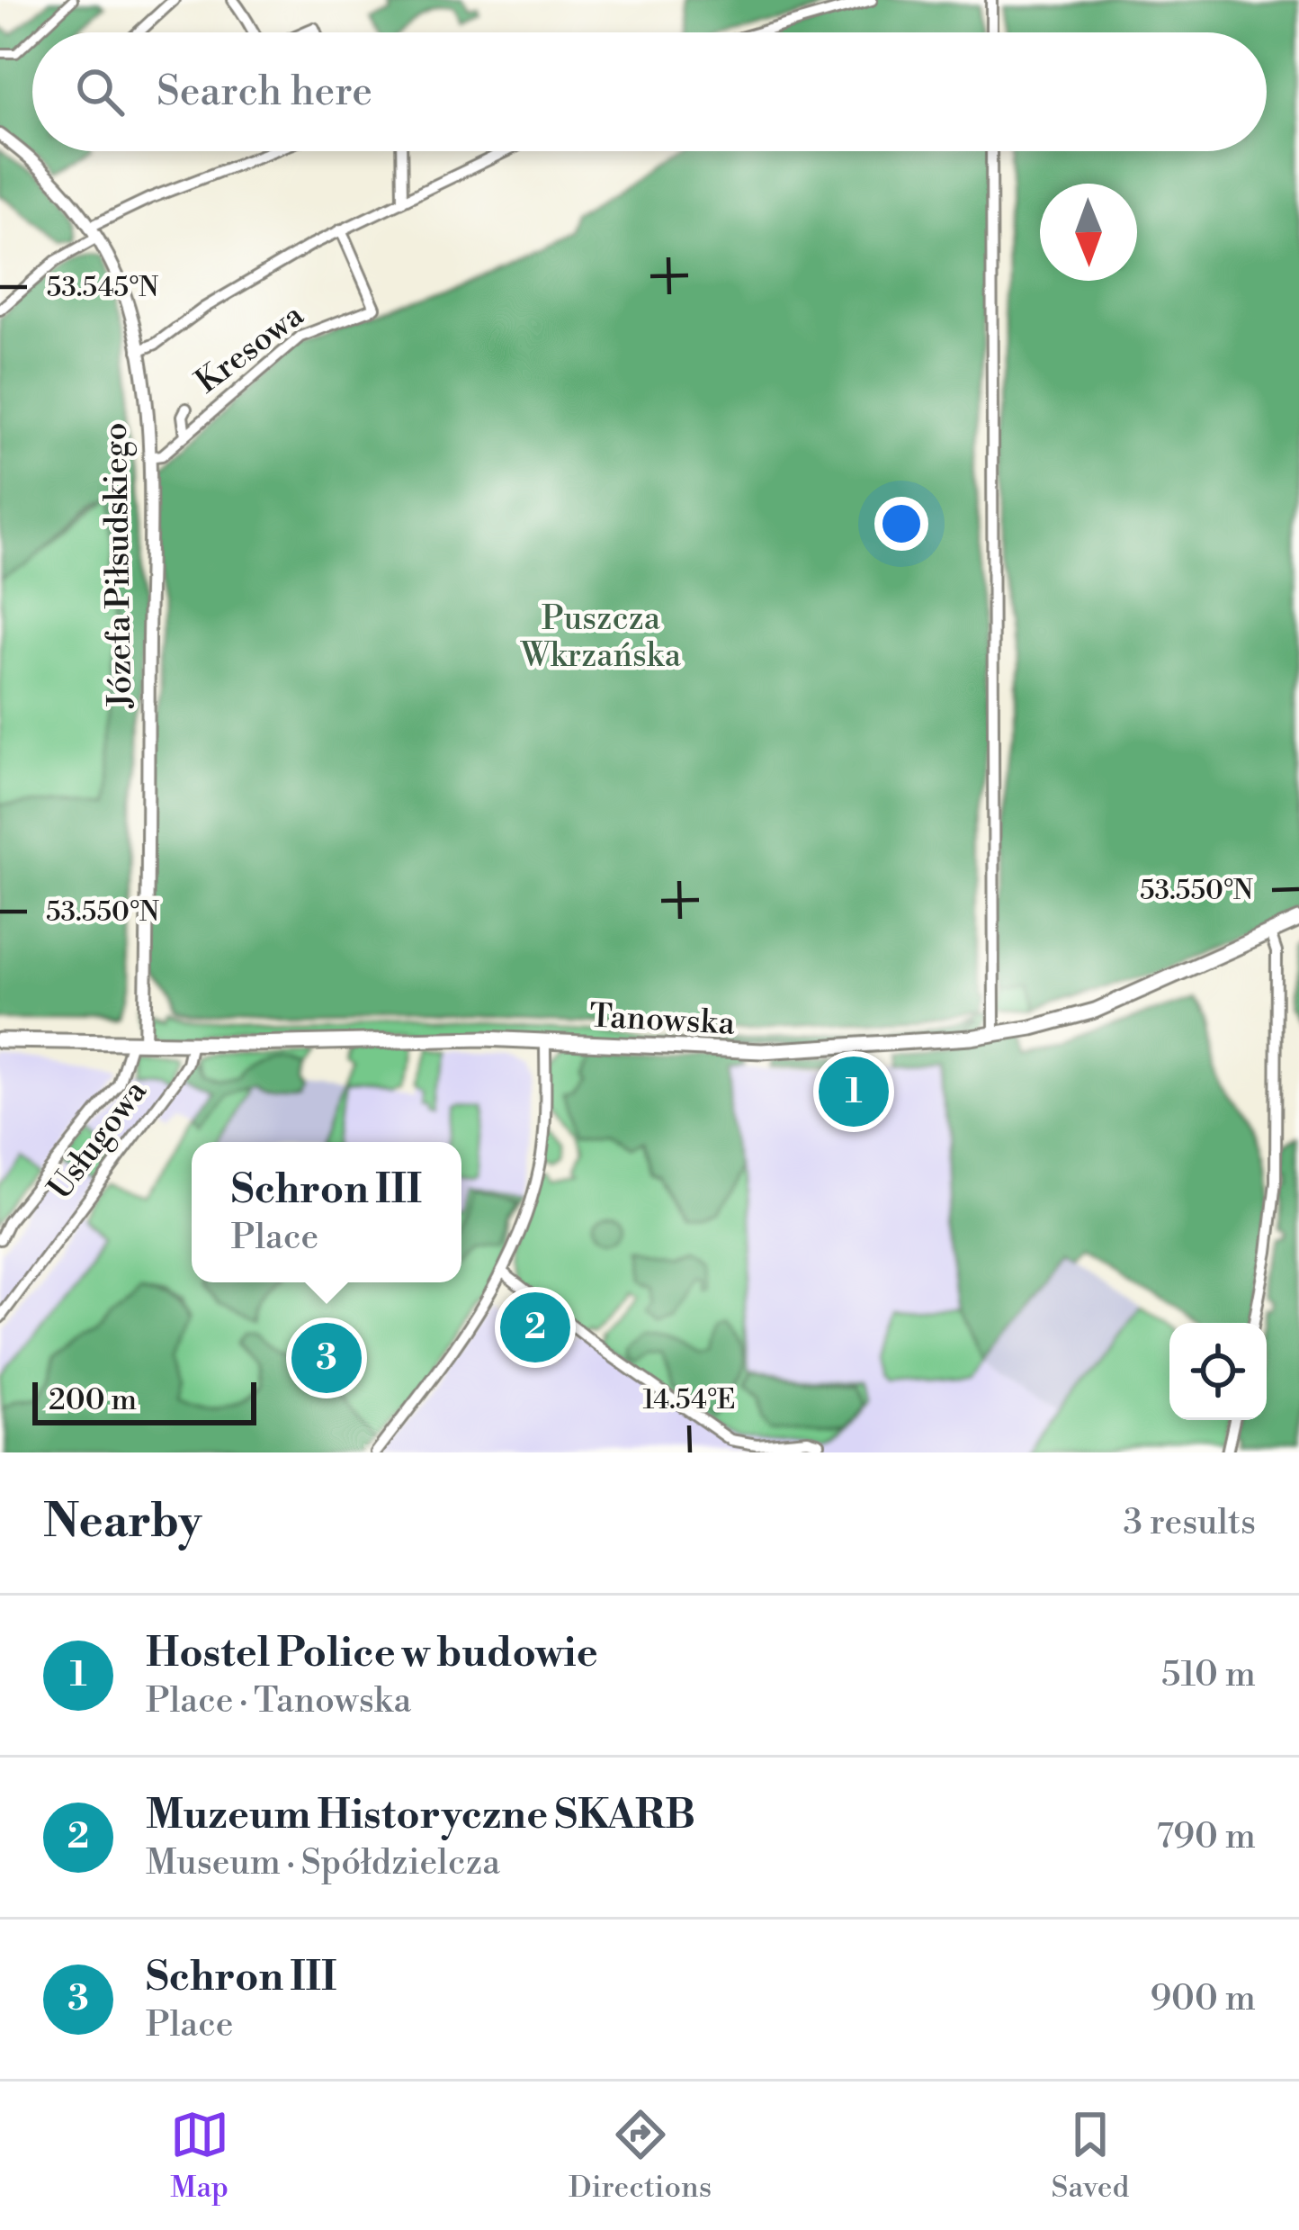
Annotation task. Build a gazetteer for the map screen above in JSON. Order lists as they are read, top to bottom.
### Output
{
  "streets": {
    "main road": ["Tanowska"],
    "street": ["Kresowa", "Józefa Piłsudskiego", "Usługowa"]
  },
  "crossings": [
    ["Kresowa", "Józefa Piłsudskiego"],
    ["Józefa Piłsudskiego", "Tanowska"],
    ["Józefa Piłsudskiego", "Usługowa"],
    ["Tanowska", "Usługowa"]
  ],
  "parks": ["Puszcza Wkrzańska"],
  "scale_bar": "200 m",
  "north": "bottom",
  "page": {
    "search": "Search here",
    "pins": ["1", "2", "3"],
    "popup": ["Schron III", "Place"],
    "scale": "200 m",
    "heading": ["Nearby", "3 results"],
    "list": [
      {
        "mark": "1",
        "name": "Hostel Police w budowie",
        "note": "Place · Tanowska",
        "value": "510 m"
      },
      {
        "mark": "2",
        "name": "Muzeum Historyczne SKARB",
        "note": "Museum · Spółdzielcza",
        "value": "790 m"
      },
      {
        "mark": "3",
        "name": "Schron III",
        "note": "Place",
        "value": "900 m"
      }
    ],
    "nav": ["Map", "Directions", "Saved"]
  },
  "coordinates": ["53.545°N", "53.550°N", "14.54°E"]
}
